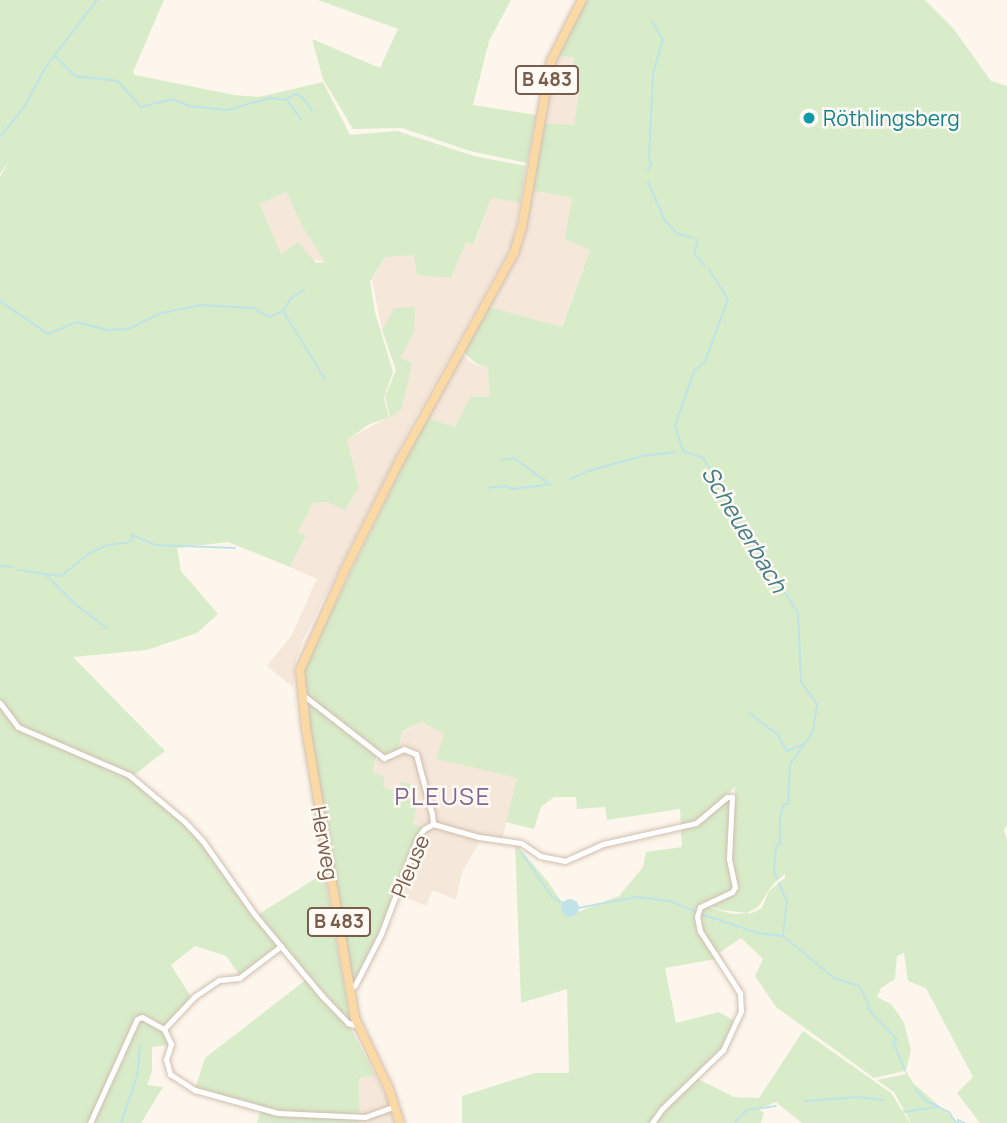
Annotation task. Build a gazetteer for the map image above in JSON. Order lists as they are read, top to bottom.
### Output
{
  "streets": {
    "main road": ["B 483", "Herweg"],
    "street": ["Pleuse"]
  },
  "crossings": [
    ["B 483", "Herweg"],
    ["B 483", "Pleuse"],
    ["Herweg", "Pleuse"]
  ],
  "districts": ["PLEUSE"],
  "water": ["Scheuerbach"],
  "places": ["Röthlingsberg"]
}
